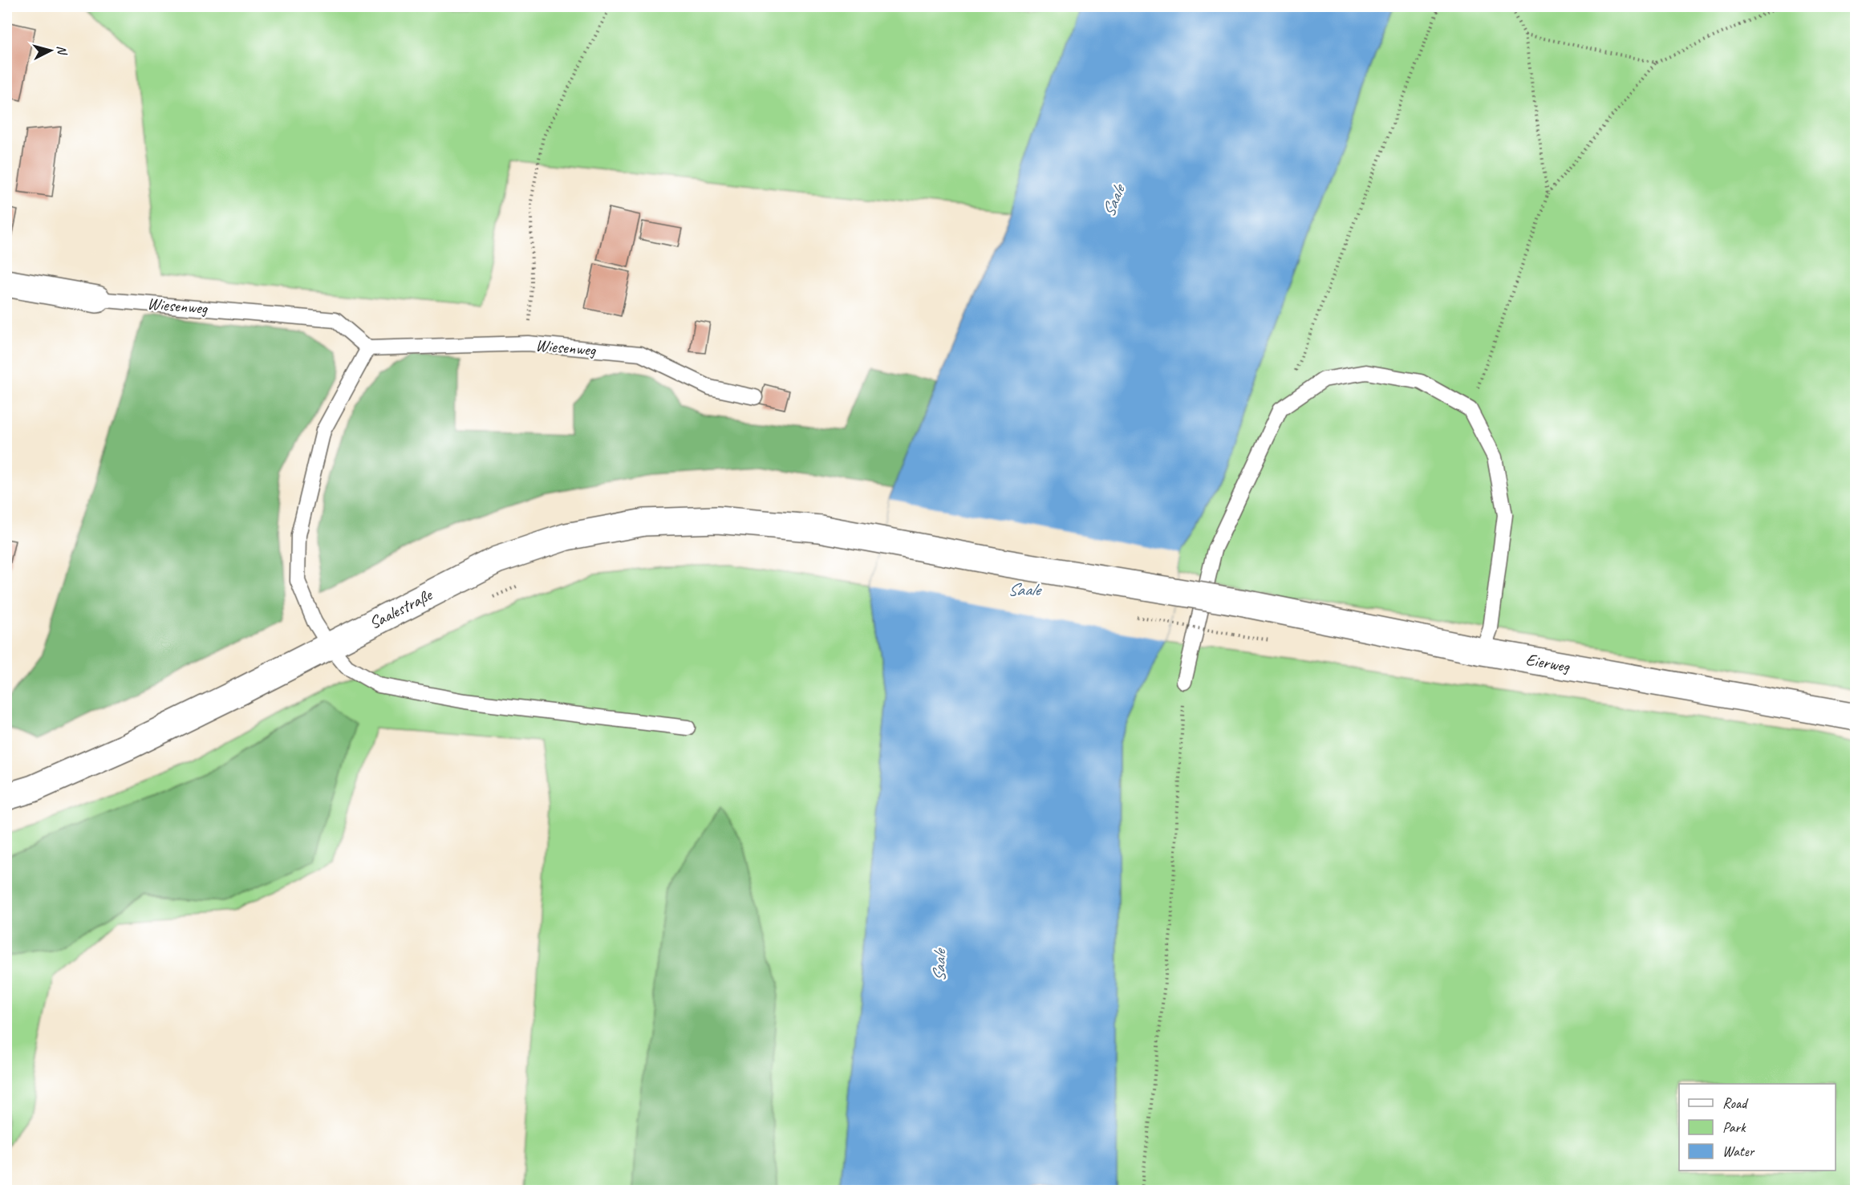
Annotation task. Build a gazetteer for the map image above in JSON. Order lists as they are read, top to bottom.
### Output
{
  "streets": {
    "street": ["Wiesenweg", "Saalestraße", "Eierweg"]
  },
  "crossings": [
    ["Saalestraße", "Eierweg"]
  ],
  "water": ["Saale"],
  "legend": ["Road", "Park", "Water"],
  "north": "right"
}
